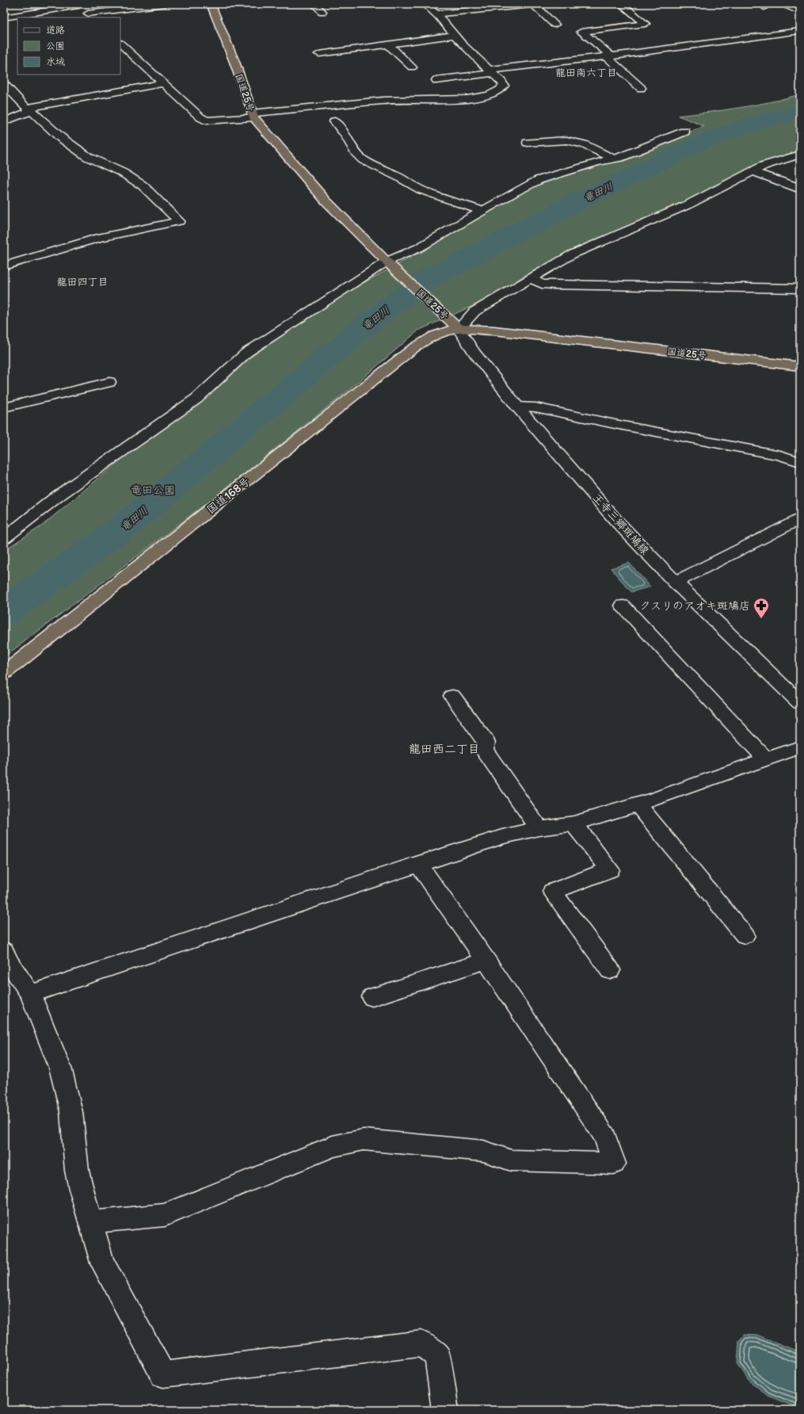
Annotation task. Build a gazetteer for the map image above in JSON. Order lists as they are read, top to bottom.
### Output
{
  "streets": {
    "highway": ["国道25号", "国道168号"],
    "street": ["王寺三郷斑鳩線"]
  },
  "crossings": [
    ["国道25号", "国道168号"],
    ["国道25号", "王寺三郷斑鳩線"],
    ["国道168号", "王寺三郷斑鳩線"]
  ],
  "districts": ["龍田南六丁目", "龍田四丁目", "龍田西二丁目"],
  "water": ["竜田川"],
  "parks": ["竜田公園"],
  "places": {
    "pharmacy": ["クスリのアオキ斑鳩店"]
  },
  "legend": ["道路", "公園", "水域"]
}
